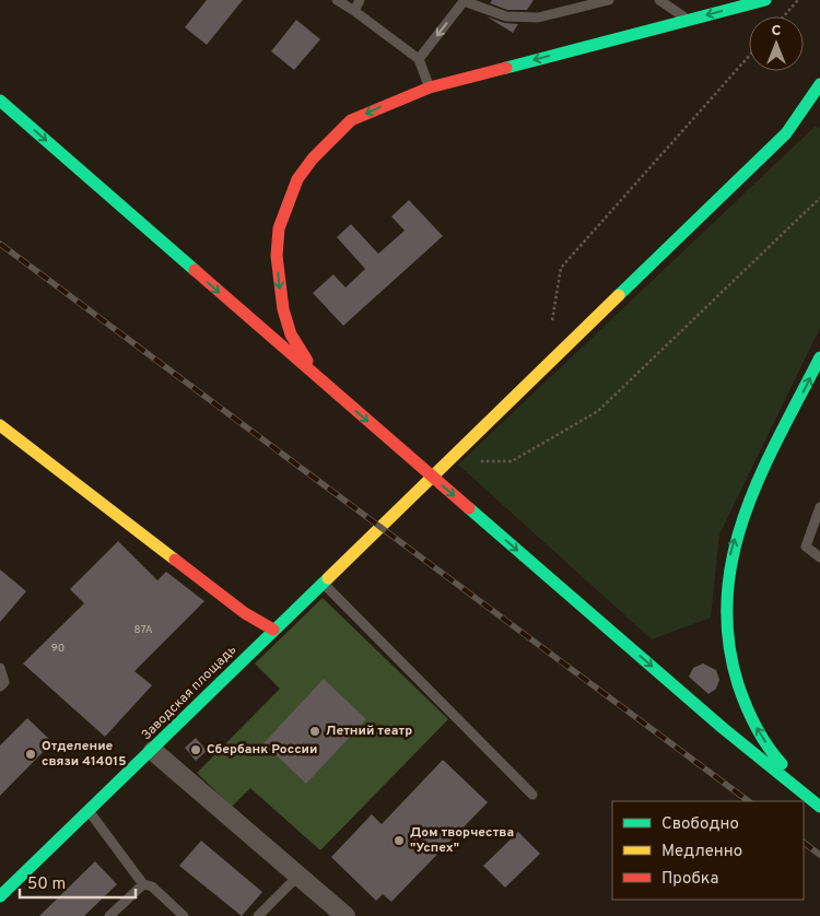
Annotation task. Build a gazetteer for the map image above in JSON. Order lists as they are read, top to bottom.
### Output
{
  "streets": {
    "main road": ["Заводская площадь"]
  },
  "places": [
    "Летний театр",
    "Сбербанк России",
    "Отделение связи 414015",
    "Дом творчества \"Успех\""
  ],
  "house_numbers": ["87А", "90"],
  "legend": ["Свободно", "Медленно", "Пробка"],
  "scale_bar": "50 m",
  "north": "top"
}
